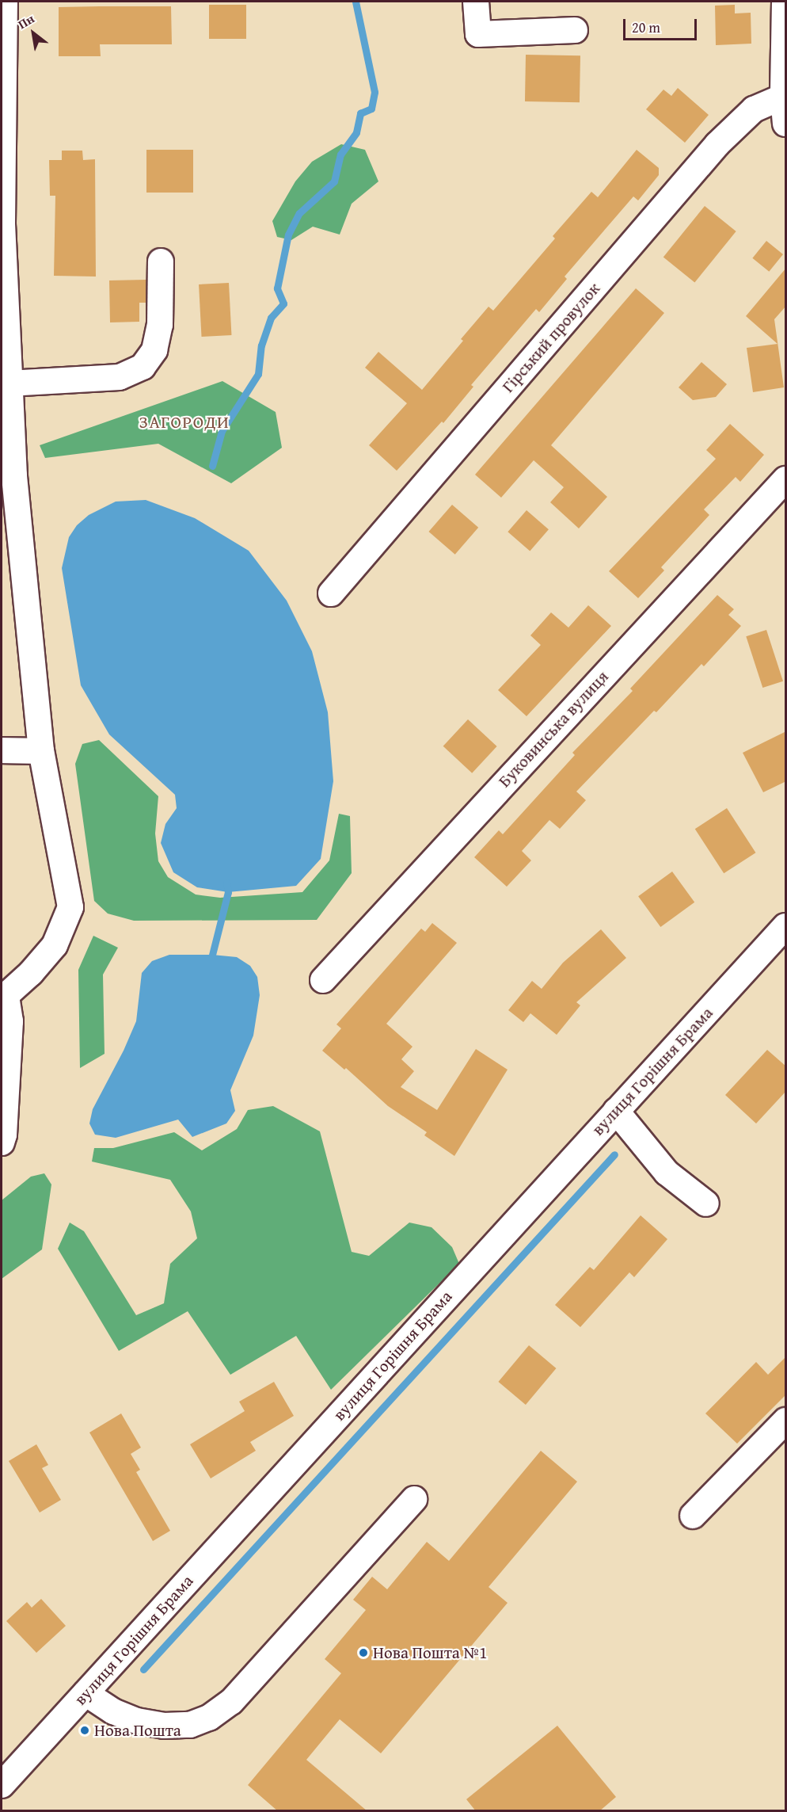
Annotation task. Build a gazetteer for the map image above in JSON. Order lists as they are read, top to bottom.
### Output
{
  "streets": {
    "street": ["Гірський провулок", "Буковинська вулиця", "вулиця Горішня Брама"]
  },
  "districts": ["ЗАГОРОДИ"],
  "places": ["Нова Пошта №1", "Нова Пошта"],
  "scale_bar": "20 m",
  "north": "top left"
}
